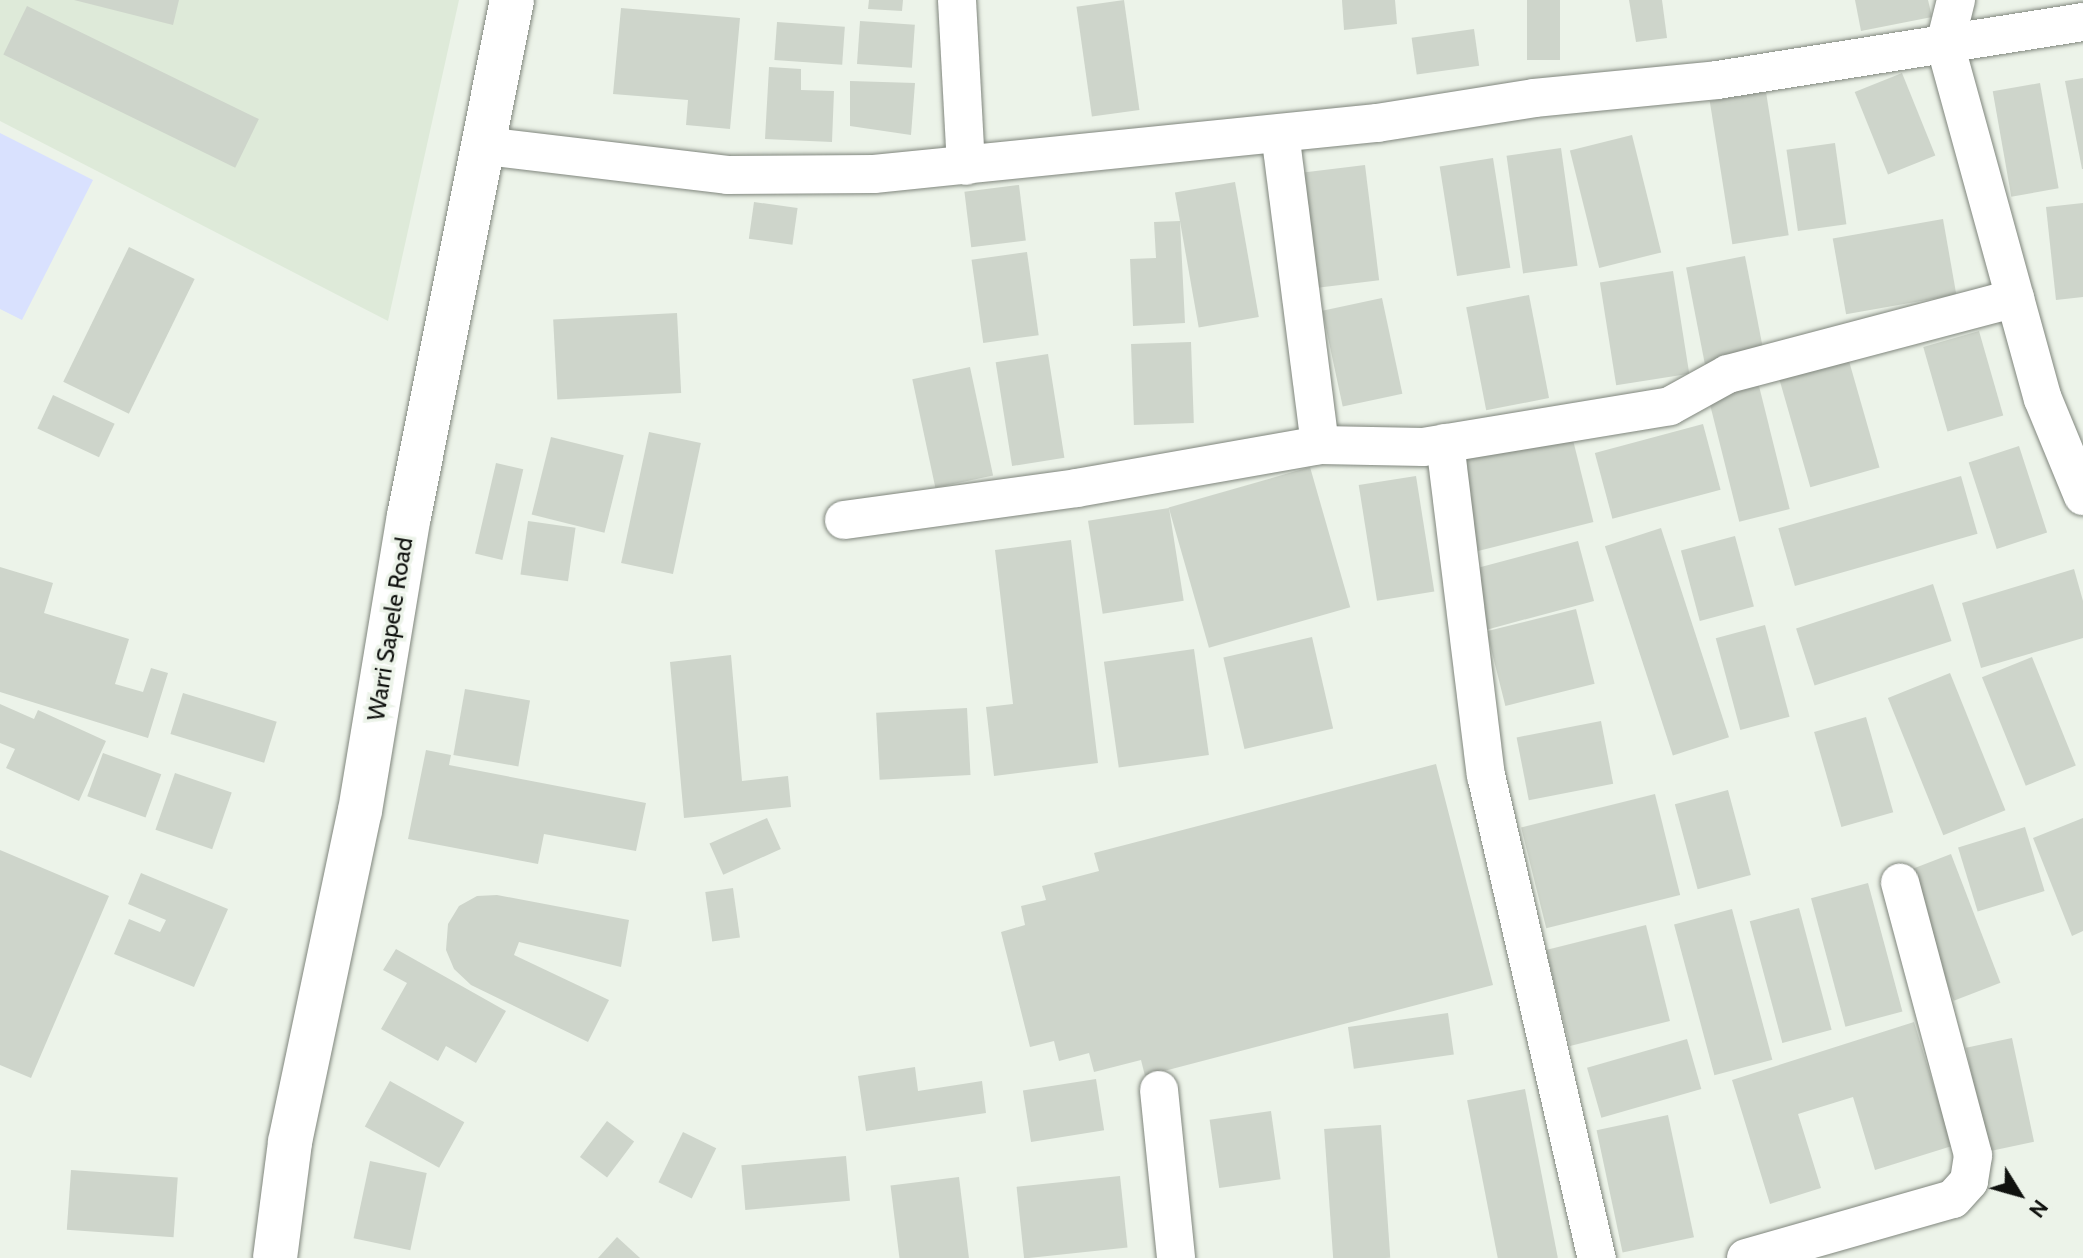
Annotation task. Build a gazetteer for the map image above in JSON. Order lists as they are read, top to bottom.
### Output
{
  "streets": {
    "highway": ["Warri Sapele Road"]
  },
  "north": "bottom right"
}
